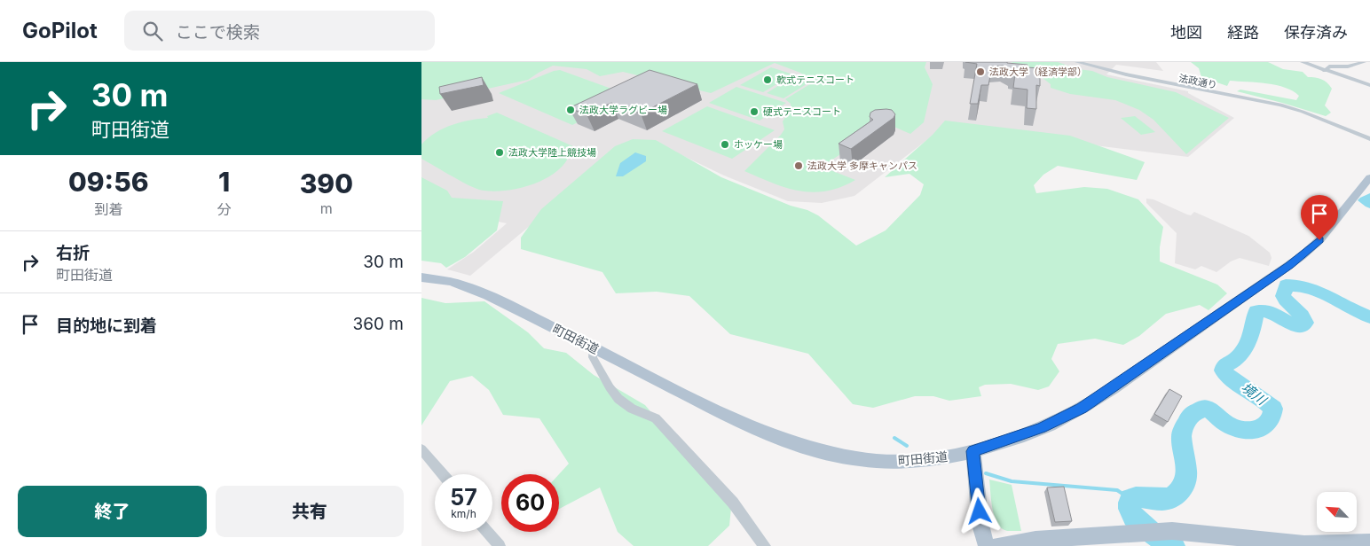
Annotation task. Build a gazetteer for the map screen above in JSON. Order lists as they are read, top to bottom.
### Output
{
  "streets": {
    "main road": ["町田街道"],
    "street": ["法政通り"]
  },
  "water": ["境川"],
  "places": [
    "法政大学（経済学部）",
    "軟式テニスコート",
    "法政大学ラグビー場",
    "硬式テニスコート",
    "ホッケー場",
    "法政大学陸上競技場",
    "法政大学 多摩キャンパス"
  ],
  "north": "top left",
  "page": {
    "header": "GoPilot",
    "search": "ここで検索",
    "nav": ["地図", "経路", "保存済み"],
    "turn": ["30 m", "町田街道"],
    "eta": [
      "09:56",
      "到着",
      "1",
      "分",
      "390",
      "m"
    ],
    "list": [
      {
        "name": "右折",
        "note": "町田街道",
        "value": "30 m"
      },
      {
        "name": "目的地に到着",
        "value": "360 m"
      }
    ],
    "speed": "57 km/h",
    "limit": "60",
    "buttons": ["終了", "共有"]
  }
}
